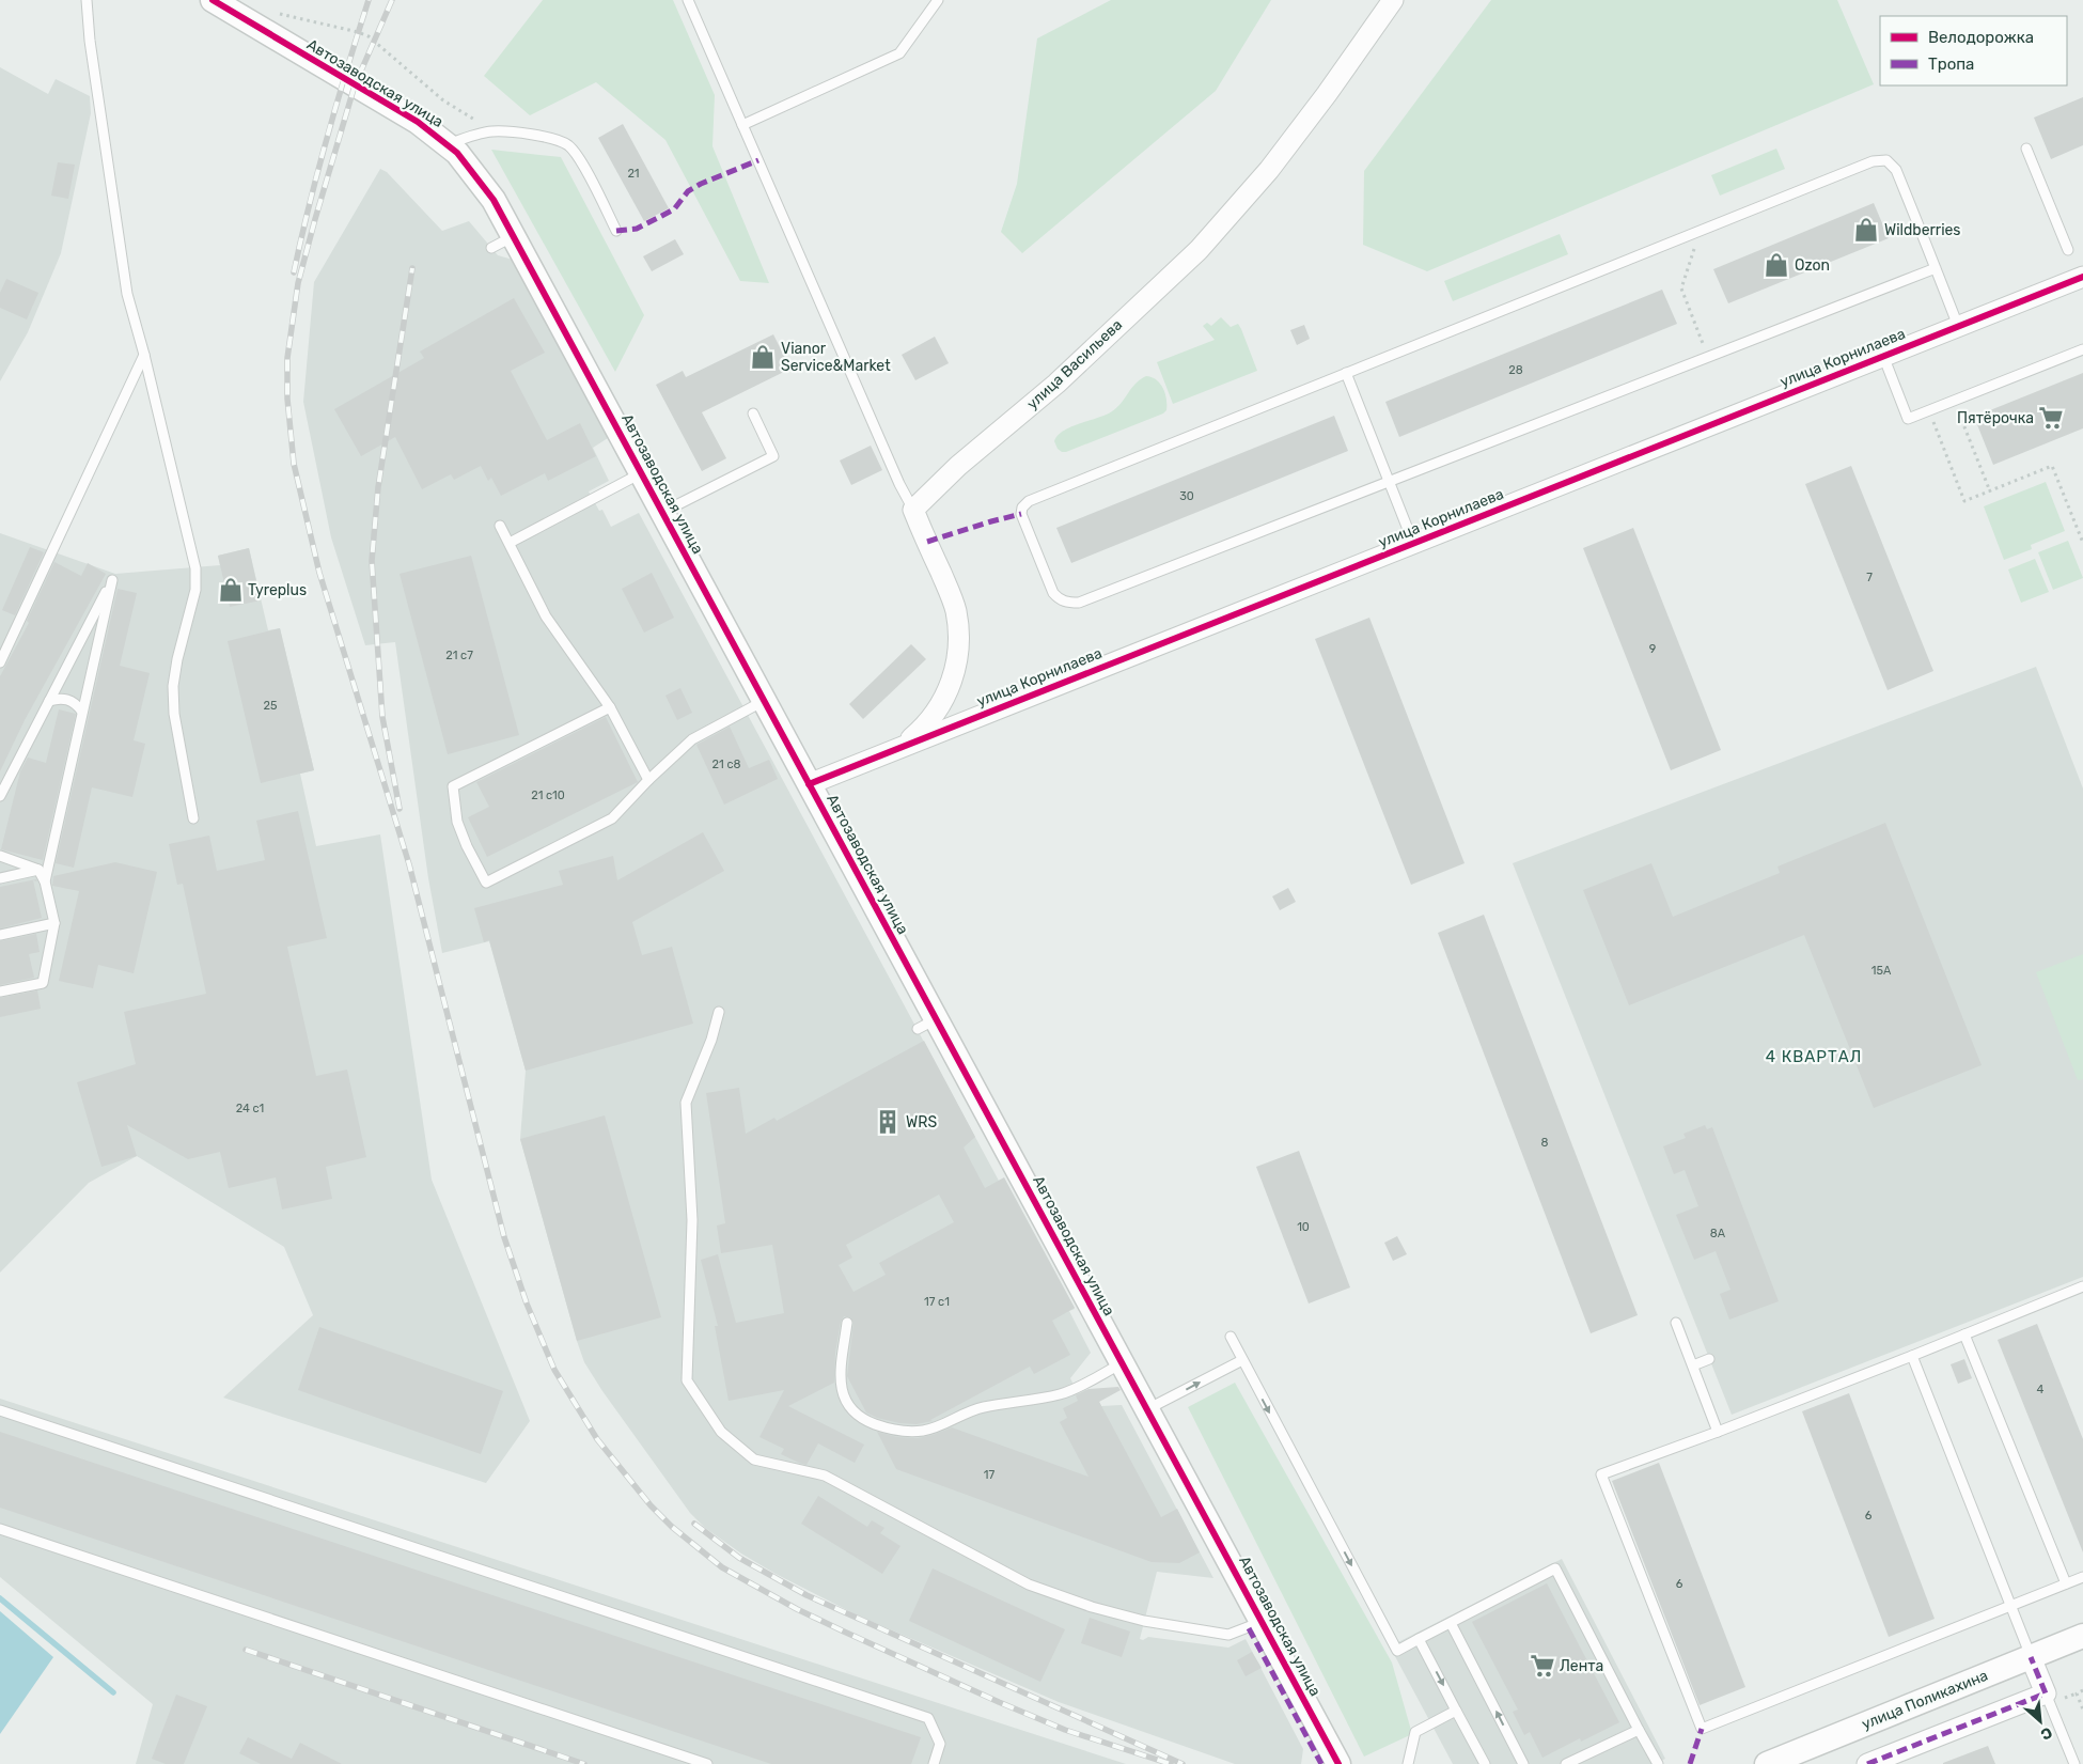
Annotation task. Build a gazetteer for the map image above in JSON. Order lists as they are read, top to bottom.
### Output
{
  "streets": {
    "street": [
      "Автозаводская улица",
      "улица Корнилаева",
      "улица Васильева",
      "улица Поликахина"
    ]
  },
  "crossings": [
    ["Автозаводская улица", "улица Корнилаева"]
  ],
  "districts": ["4 КВАРТАЛ"],
  "places": {
    "shop": [
      "Wildberries",
      "Ozon",
      "Vianor Service&Market",
      "Tyreplus"
    ],
    "supermarket": ["Пятёрочка", "Лента"],
    "building": ["WRS"]
  },
  "house_numbers": [
    "21",
    "28",
    "30",
    "7",
    "9",
    "21 с7",
    "25",
    "21 с8",
    "21 с10",
    "15А",
    "24 с1",
    "8",
    "10",
    "8А",
    "17 с1",
    "4",
    "17",
    "6",
    "6"
  ],
  "legend": ["Велодорожка", "Тропа"],
  "north": "bottom right"
}
